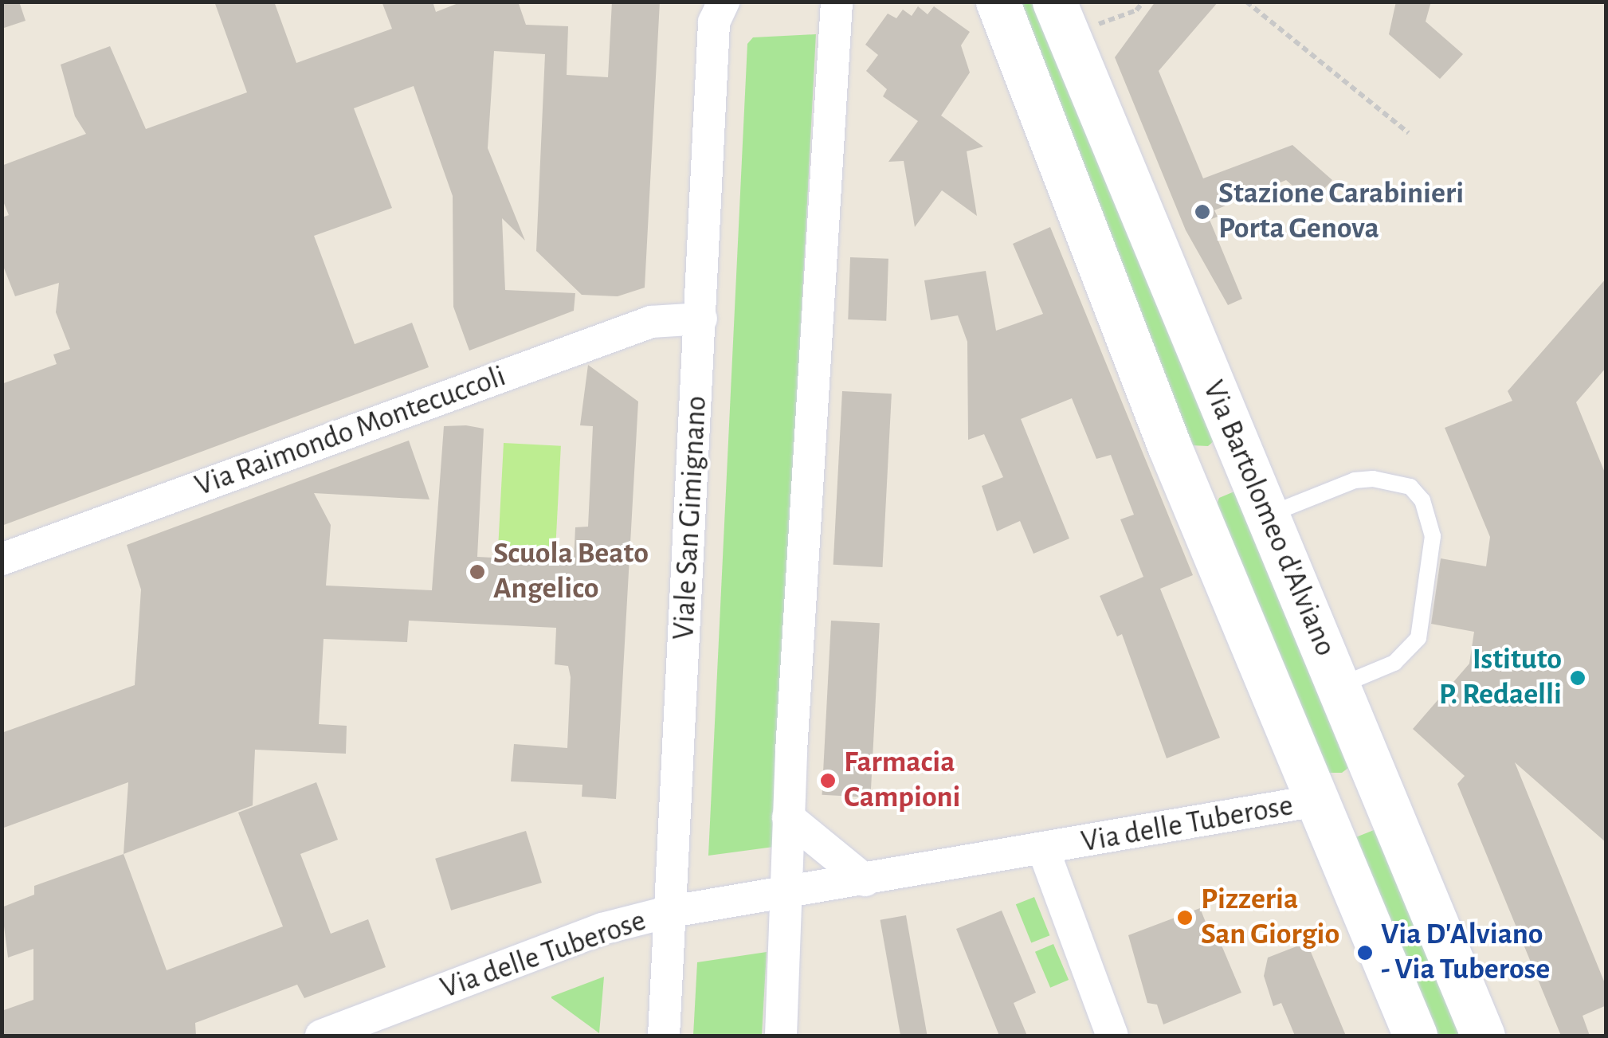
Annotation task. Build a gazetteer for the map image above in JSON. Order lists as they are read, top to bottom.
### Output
{
  "streets": {
    "main road": ["Via Bartolomeo d'Alviano"],
    "street": ["Via Raimondo Montecuccoli", "Viale San Gimignano", "Via delle Tuberose"]
  },
  "crossings": [
    ["Via Raimondo Montecuccoli", "Viale San Gimignano"],
    ["Viale San Gimignano", "Via delle Tuberose"],
    ["Via Bartolomeo d'Alviano", "Via delle Tuberose"]
  ],
  "places": [
    "Stazione Carabinieri Porta Genova",
    "Scuola Beato Angelico",
    "Istituto P. Redaelli",
    "Farmacia Campioni",
    "Pizzeria San Giorgio",
    "Via D'Alviano - Via Tuberose"
  ]
}
